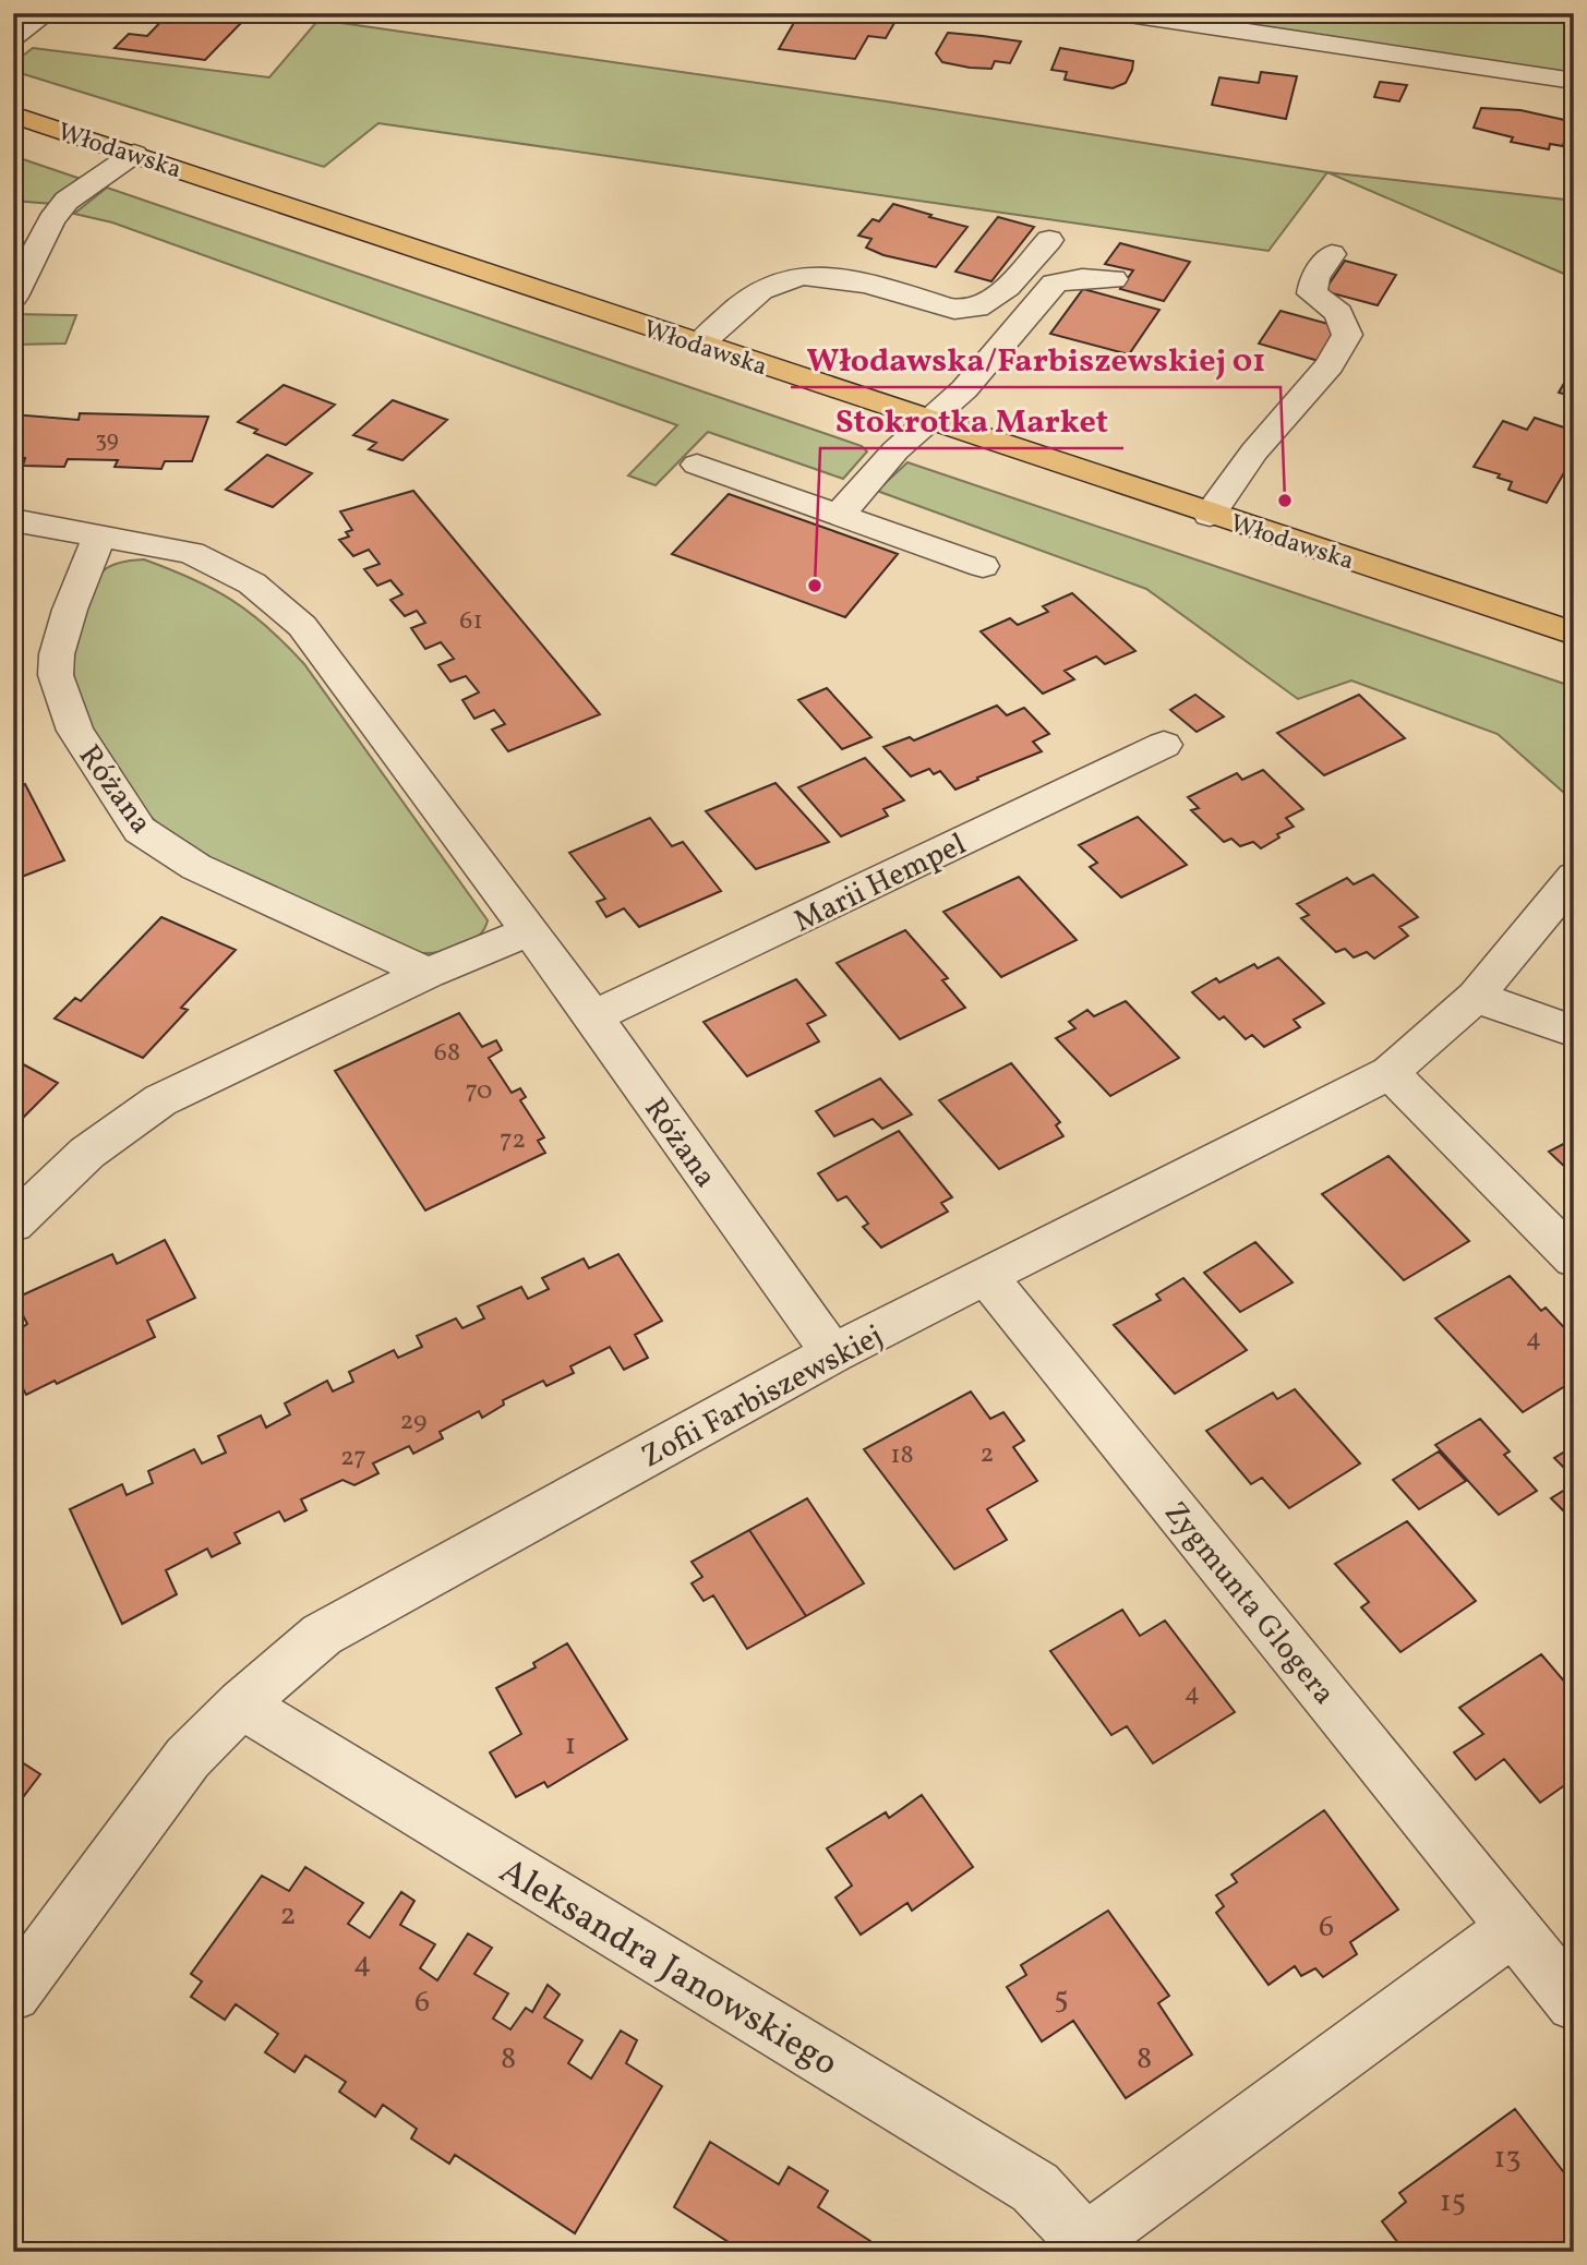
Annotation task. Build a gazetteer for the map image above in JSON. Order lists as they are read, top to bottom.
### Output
{
  "streets": {
    "main road": ["Włodawska"],
    "street": [
      "Różana",
      "Marii Hempel",
      "Zofii Farbiszewskiej",
      "Zygmunta Glogera",
      "Aleksandra Janowskiego"
    ]
  },
  "crossings": [
    ["Różana", "Marii Hempel"],
    ["Różana", "Zofii Farbiszewskiej"],
    ["Zofii Farbiszewskiej", "Zygmunta Glogera"],
    ["Zofii Farbiszewskiej", "Aleksandra Janowskiego"]
  ],
  "places": ["Włodawska/Farbiszewskiej 01", "Stokrotka Market"],
  "house_numbers": [
    "39",
    "61",
    "68",
    "70",
    "72",
    "4",
    "29",
    "2",
    "18",
    "27",
    "4",
    "1",
    "2",
    "6",
    "4",
    "5",
    "6",
    "8",
    "8",
    "13",
    "15"
  ]
}
